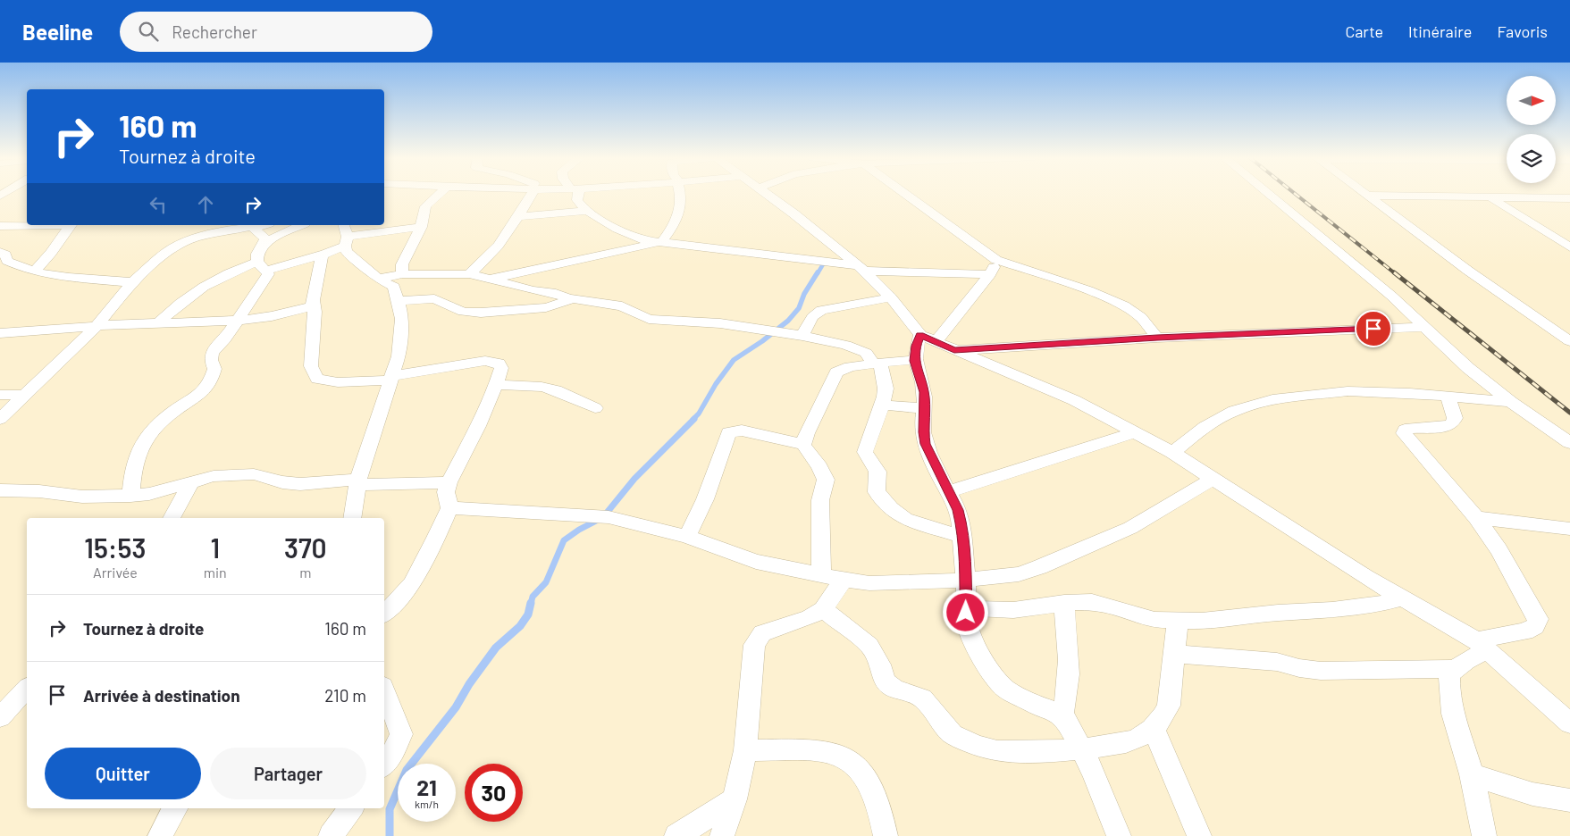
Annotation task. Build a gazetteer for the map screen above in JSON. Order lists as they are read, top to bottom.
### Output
{
  "north": "right",
  "page": {
    "header": "Beeline",
    "search": "Rechercher",
    "nav": ["Carte", "Itinéraire", "Favoris"],
    "turn": ["160 m", "Tournez à droite"],
    "eta": [
      "15:53",
      "Arrivée",
      "1",
      "min",
      "370",
      "m"
    ],
    "list": [
      {
        "name": "Tournez à droite",
        "value": "160 m"
      },
      {
        "name": "Arrivée à destination",
        "value": "210 m"
      }
    ],
    "buttons": ["Quitter", "Partager"],
    "speed": "21 km/h",
    "limit": "30"
  }
}
